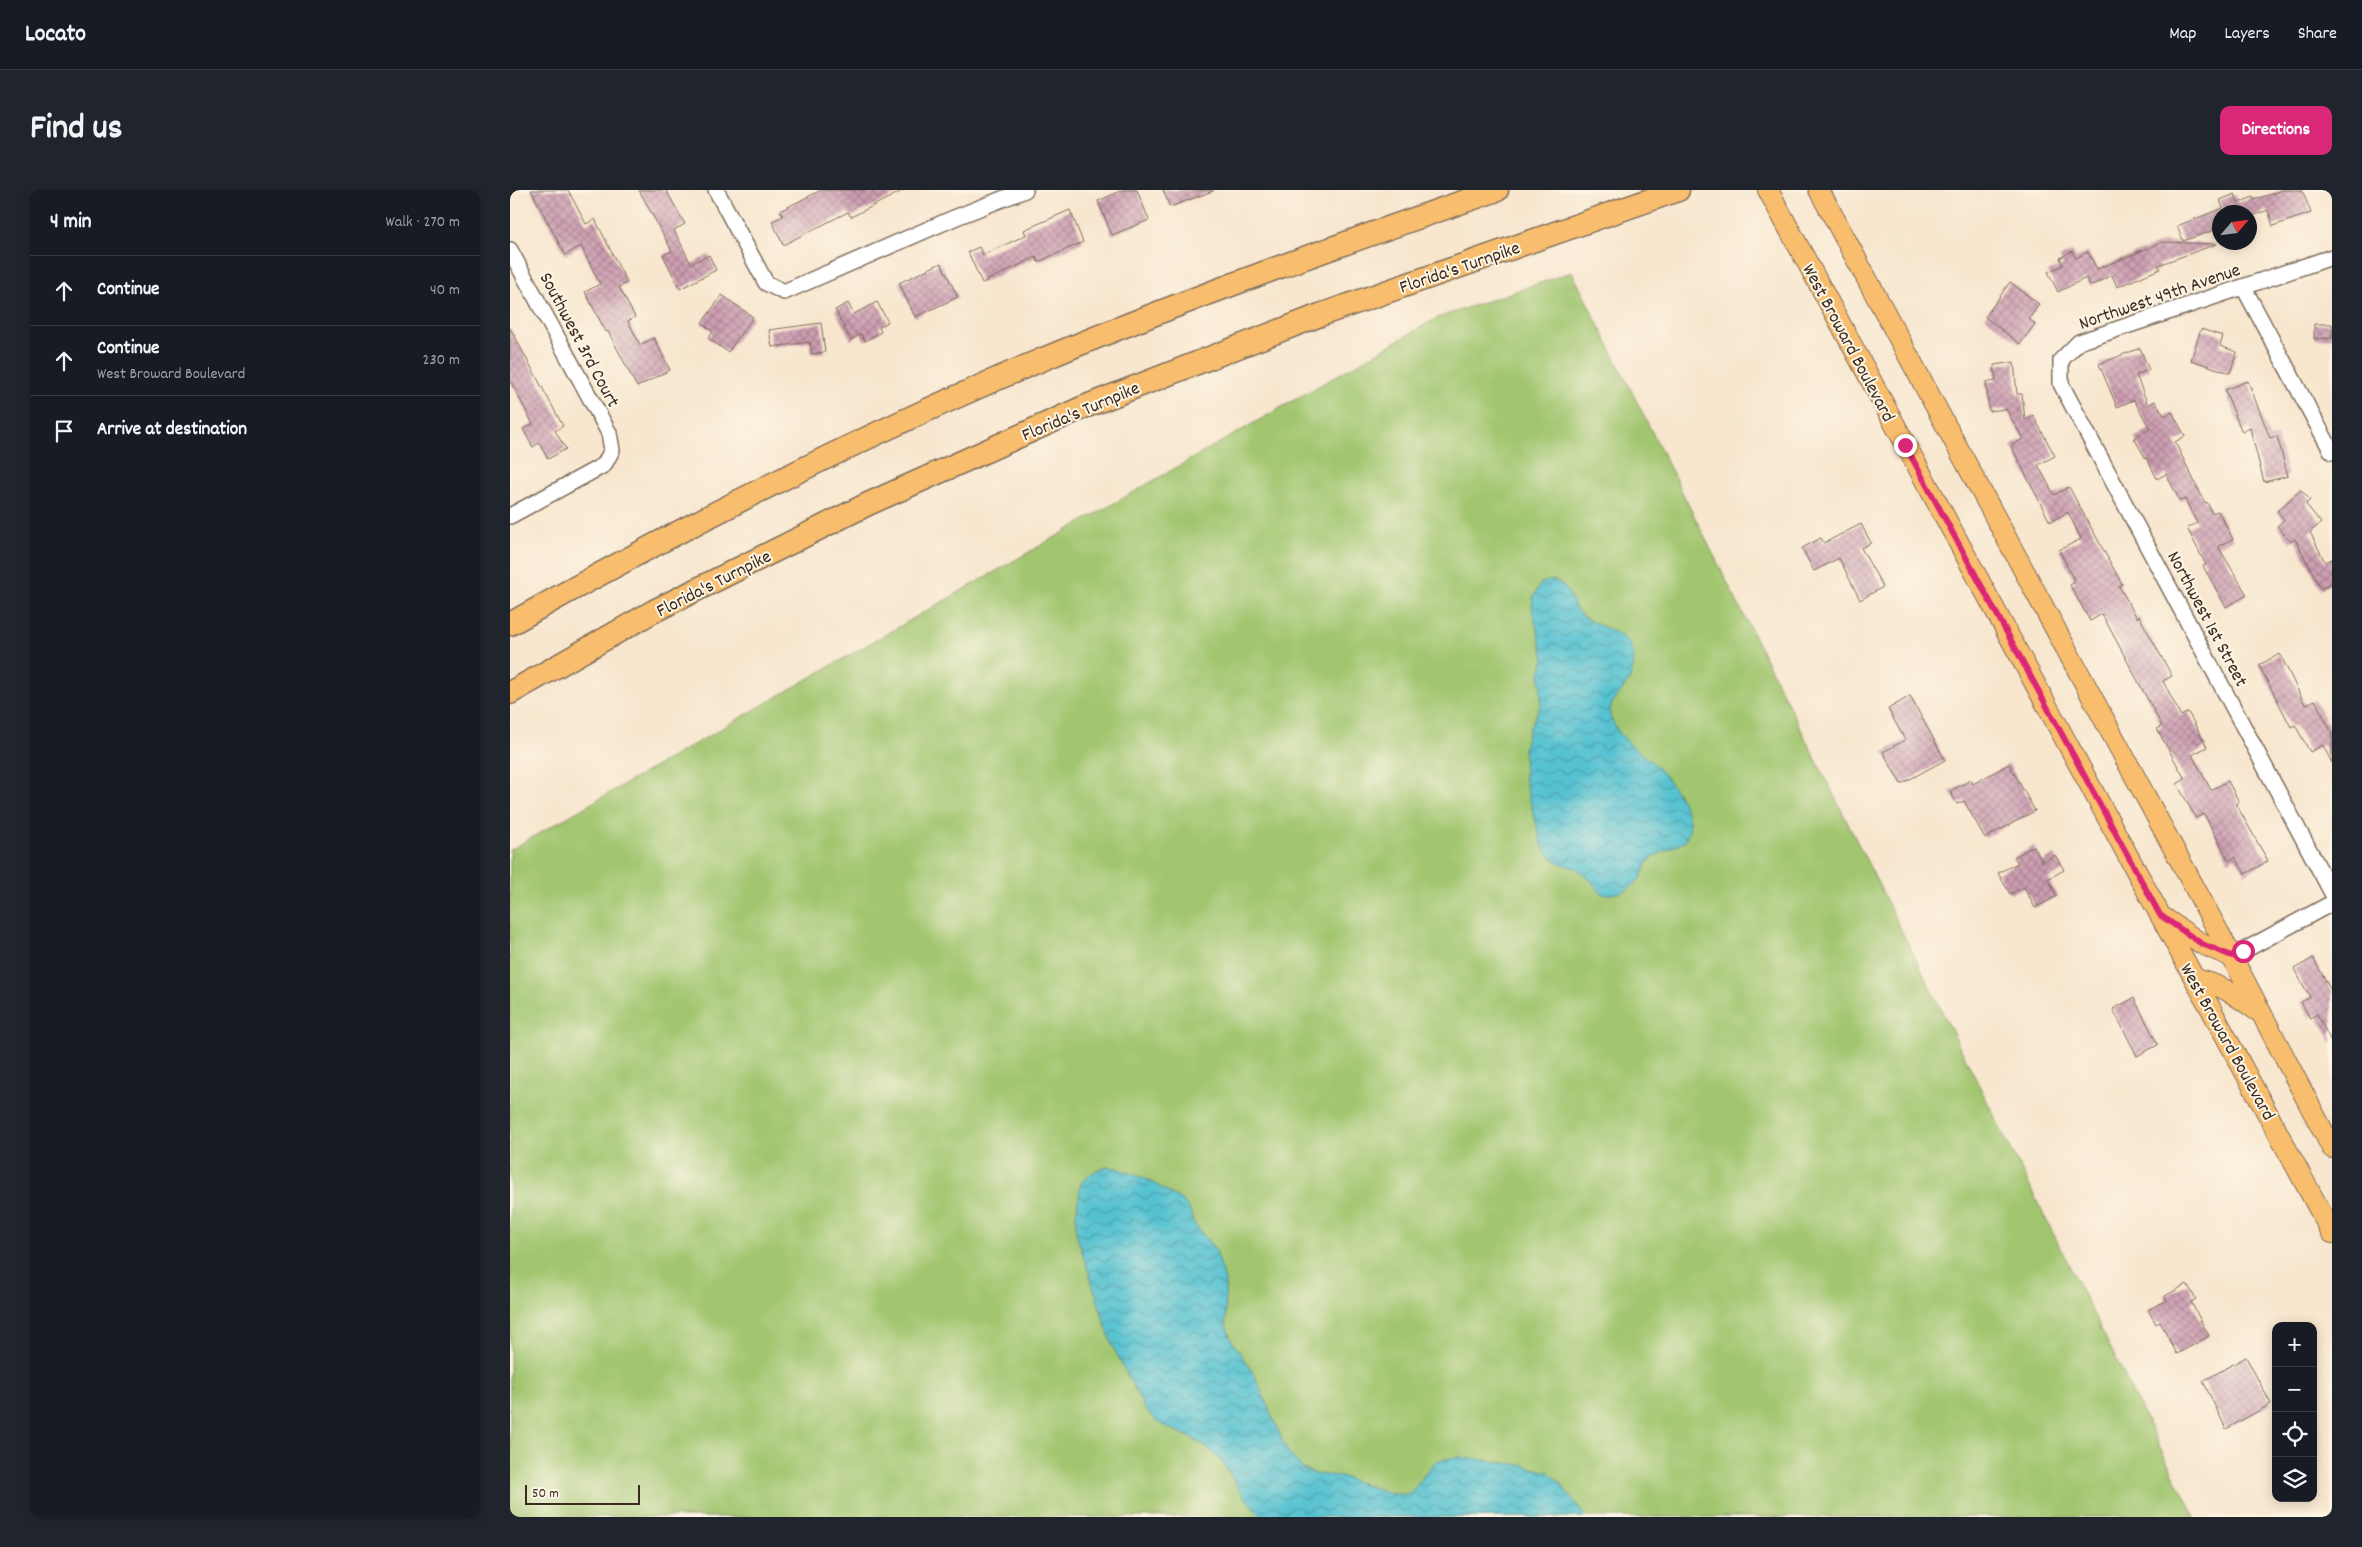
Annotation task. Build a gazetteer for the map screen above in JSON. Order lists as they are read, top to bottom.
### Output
{
  "streets": {
    "highway": ["Florida's Turnpike"],
    "main road": ["West Broward Boulevard"],
    "street": ["Northwest 49th Avenue", "Southwest 3rd Court", "Northwest 1st Street"]
  },
  "crossings": [
    ["Northwest 49th Avenue", "Northwest 1st Street"]
  ],
  "scale_bar": "50 m",
  "north": "top right",
  "page": {
    "header": "Locato",
    "nav": ["Map", "Layers", "Share"],
    "title": "Find us",
    "buttons": "Directions",
    "heading": ["4 min", "Walk · 270 m"],
    "list": [
      ["Continue", "40 m"],
      ["Continue", "West Broward Boulevard", "230 m"],
      "Arrive at destination"
    ],
    "map_buttons": ["+", "−"],
    "scale": "50 m"
  }
}
